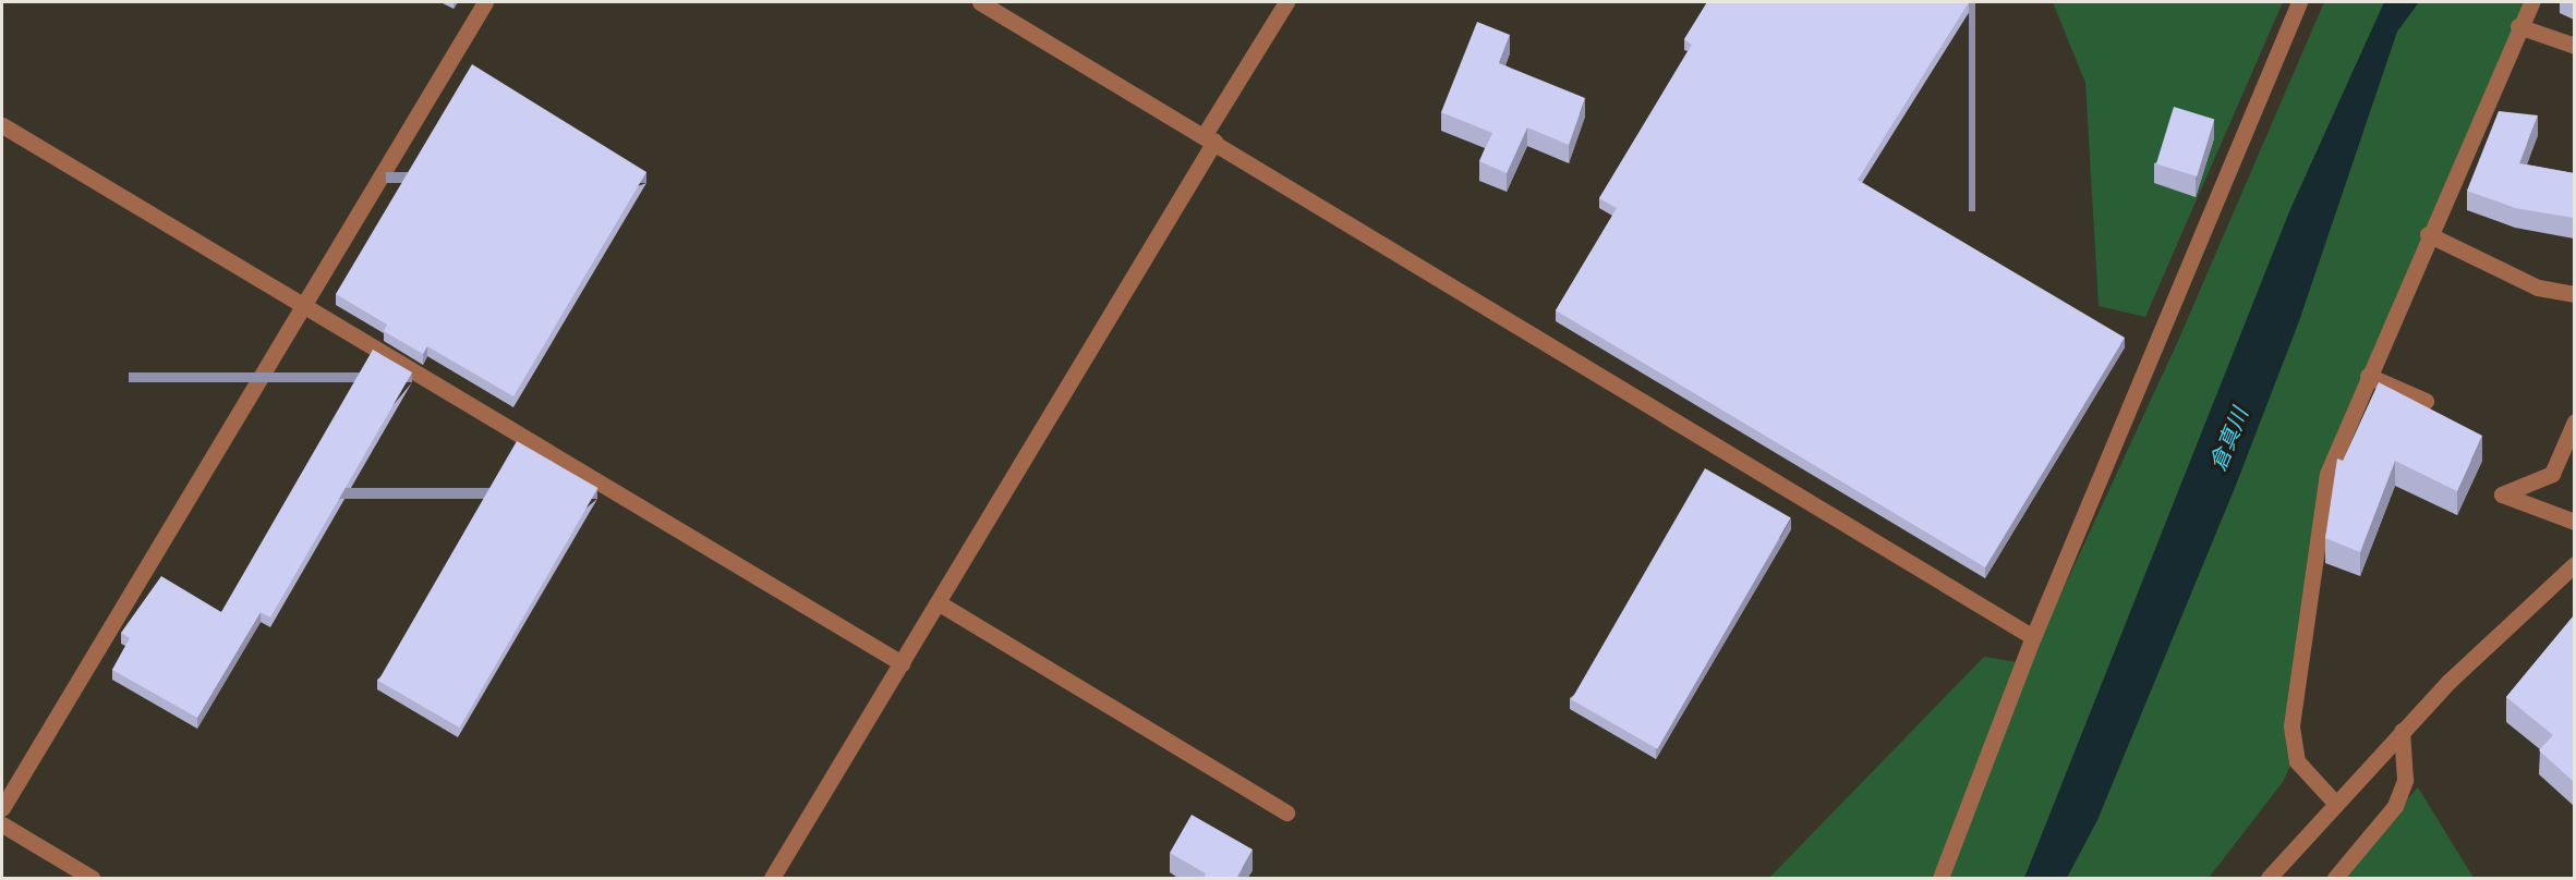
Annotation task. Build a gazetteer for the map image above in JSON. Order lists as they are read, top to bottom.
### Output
{
  "water": ["倉真川"]
}
